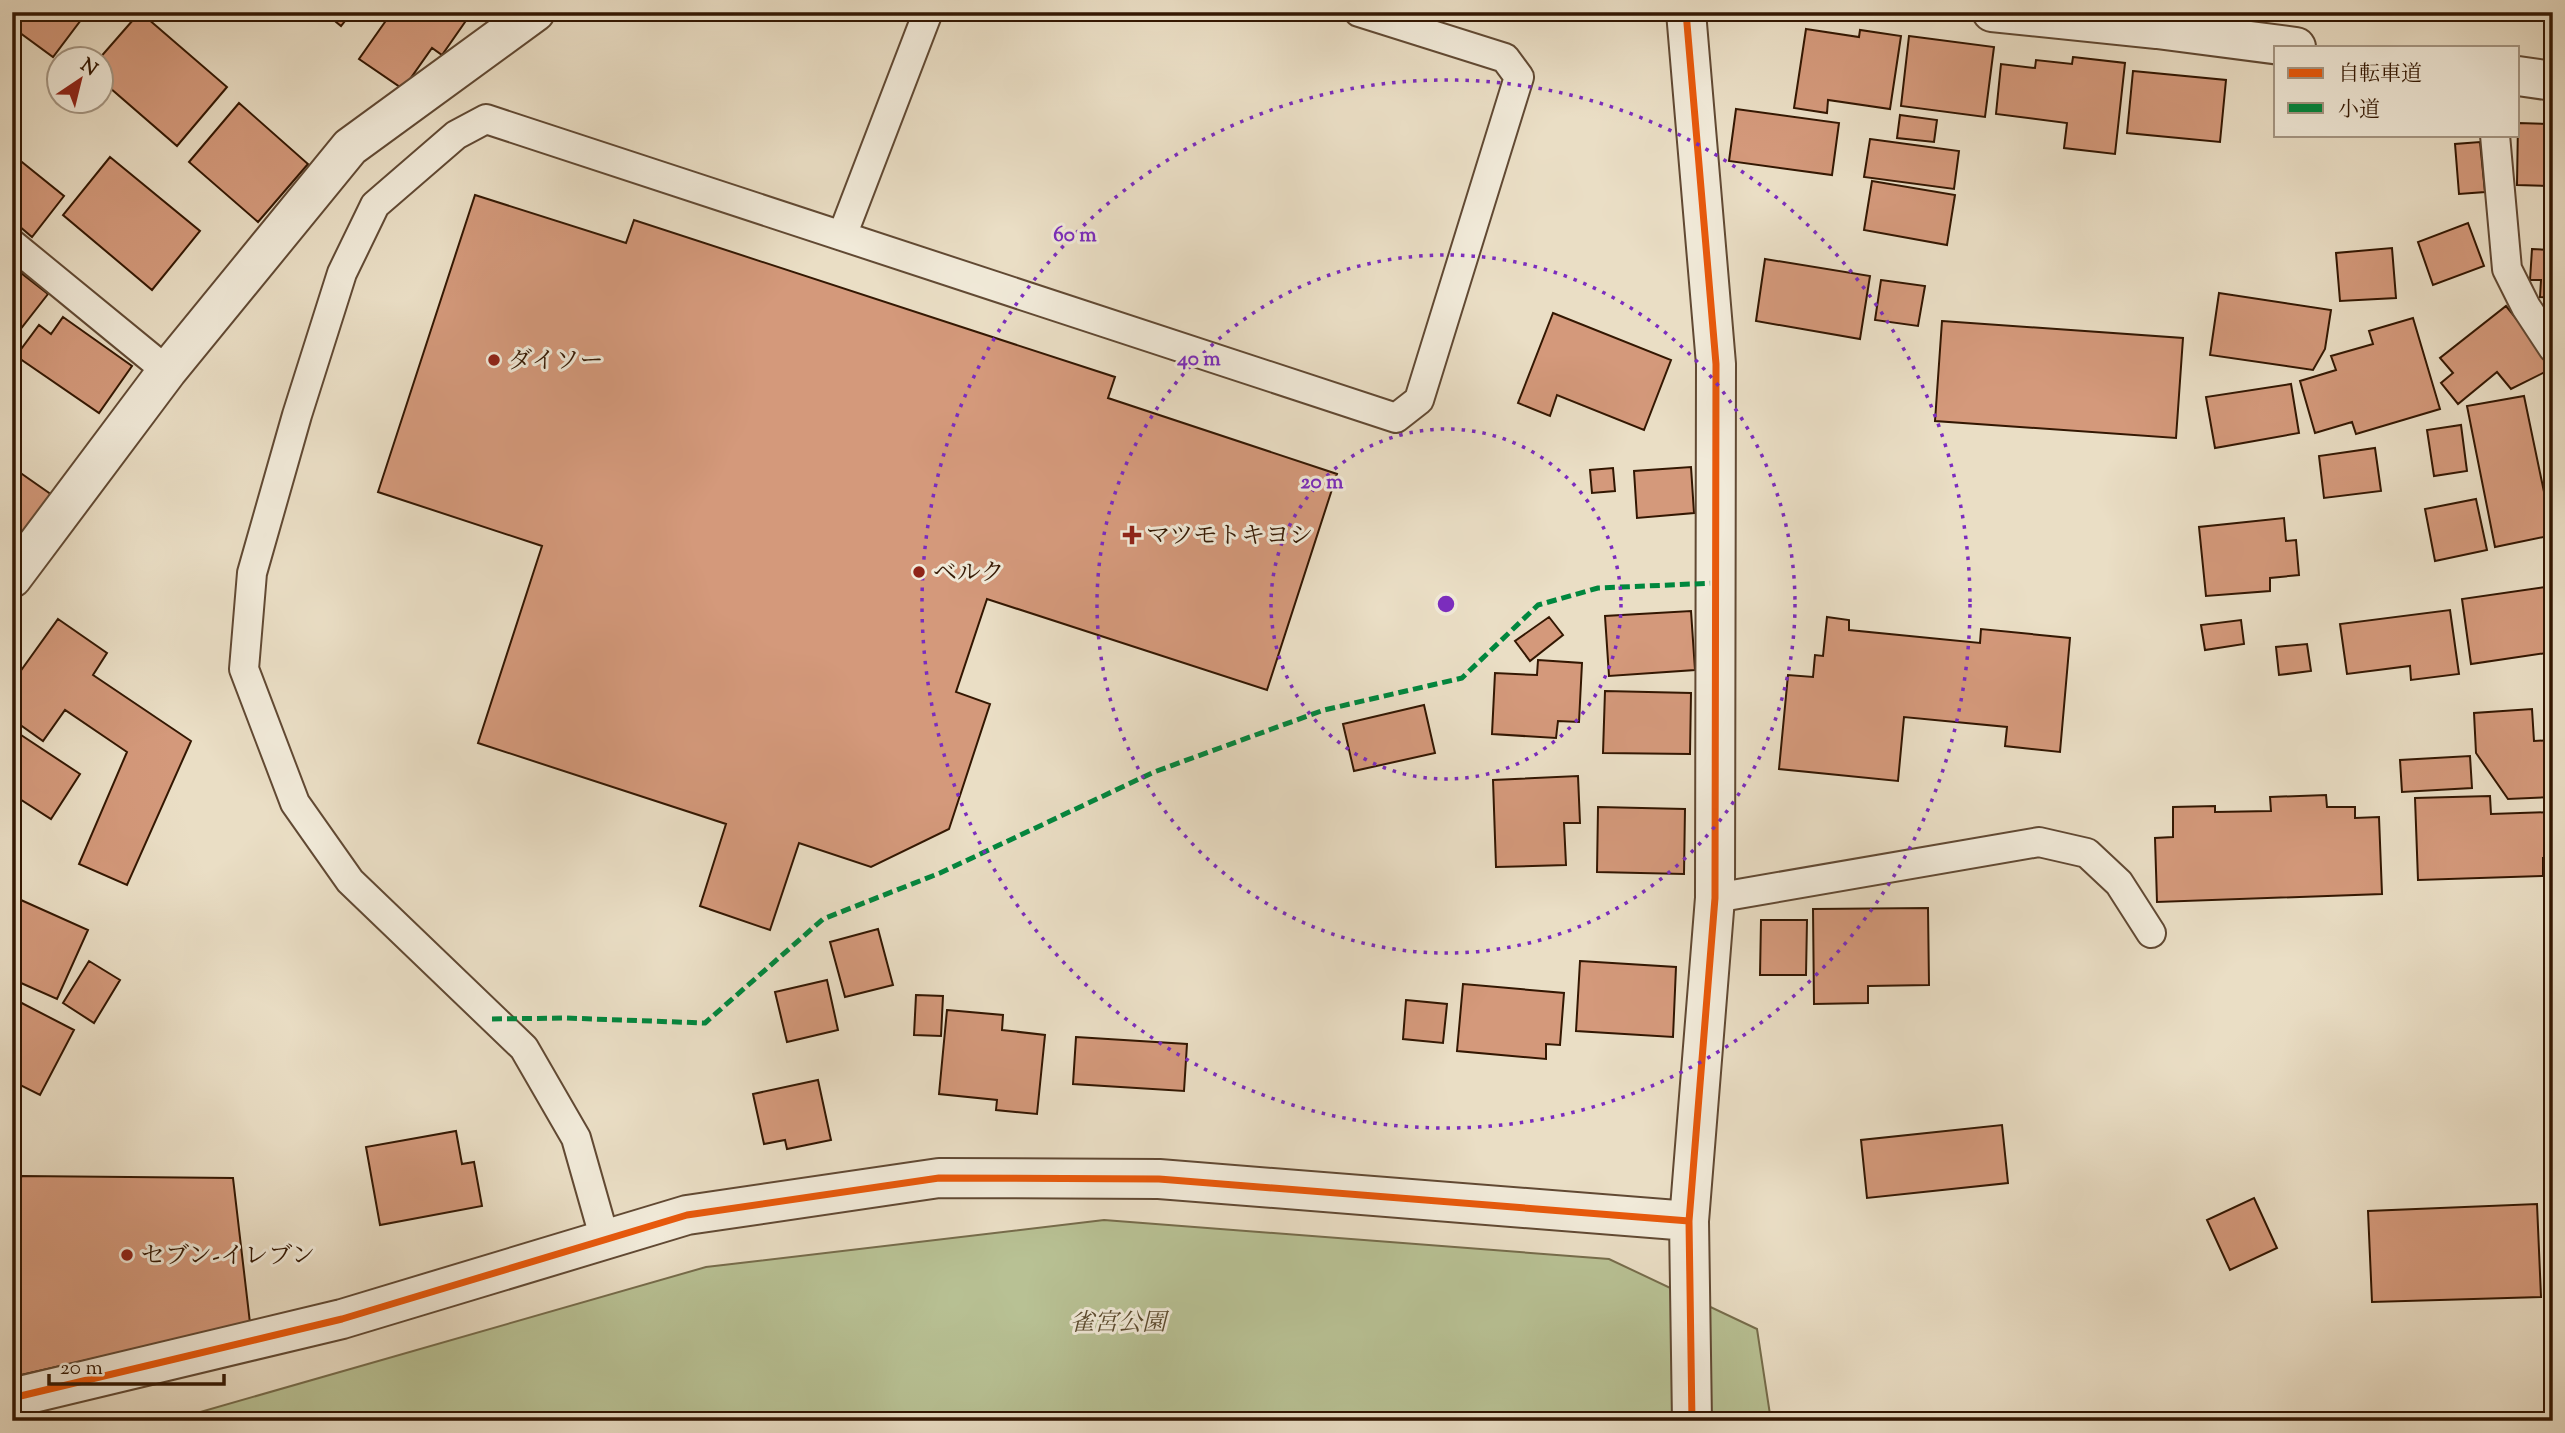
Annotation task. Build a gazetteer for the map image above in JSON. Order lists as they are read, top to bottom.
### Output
{
  "parks": ["雀宮公園"],
  "places": {
    "other": ["ダイソー", "ベルク", "セブン-イレブン"],
    "health": ["マツモトキヨシ"]
  },
  "legend": ["自転車道", "小道"],
  "scale_bar": "20 m",
  "north": "top right",
  "rings": ["60 m", "40 m", "20 m"]
}
